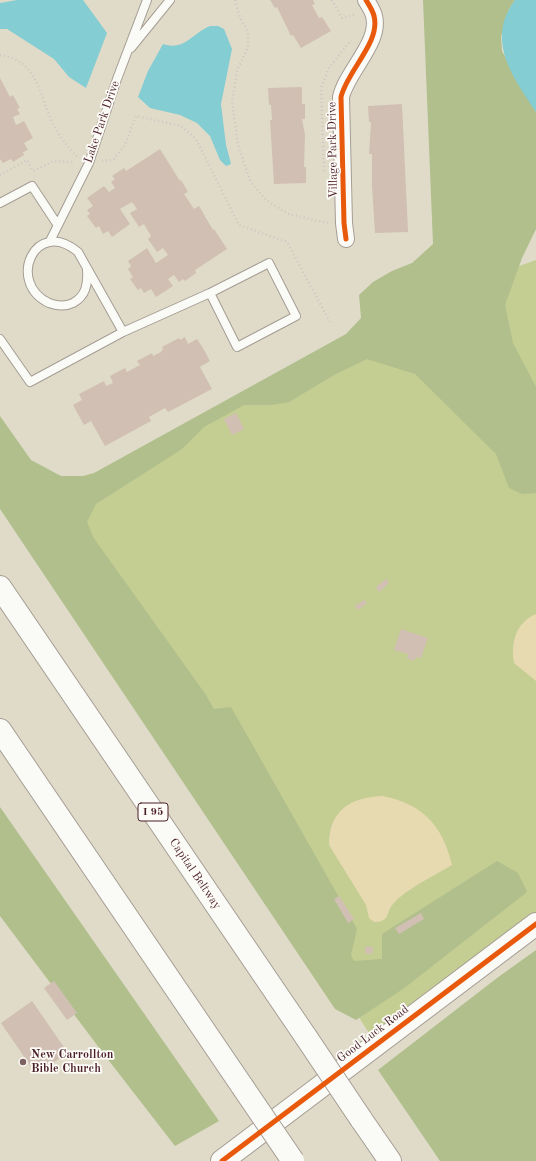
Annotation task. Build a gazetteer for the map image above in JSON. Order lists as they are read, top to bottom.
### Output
{
  "streets": {
    "main road": ["I 95", "Capital Beltway", "Good Luck Road"],
    "street": ["Village Park Drive"],
    "lane": ["Lake Park Drive"]
  },
  "places": ["New Carrollton Bible Church"]
}
